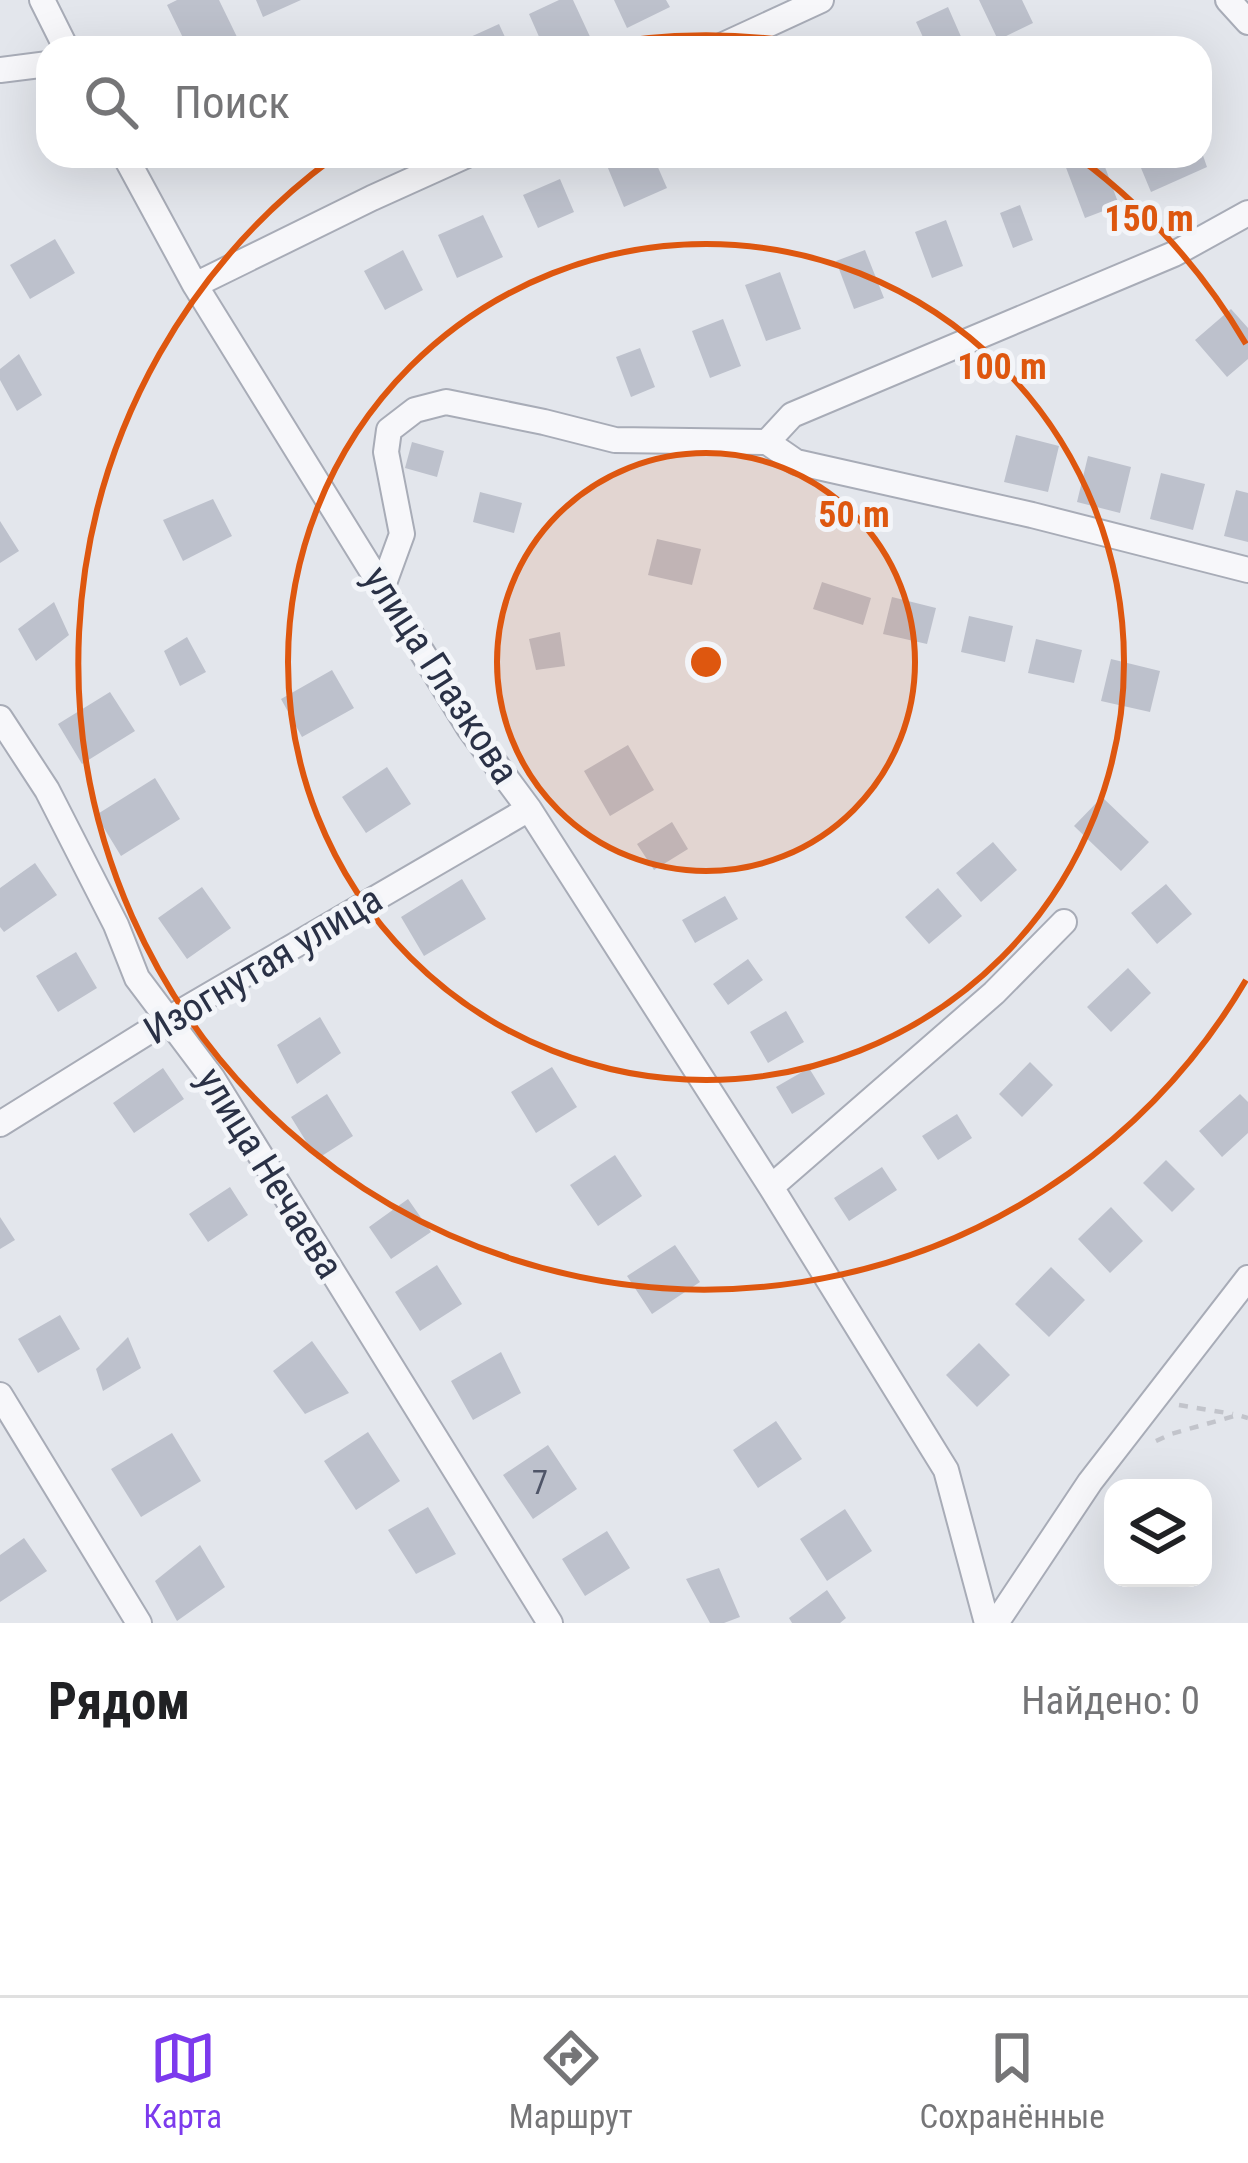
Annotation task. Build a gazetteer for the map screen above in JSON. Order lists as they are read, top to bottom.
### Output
{
  "streets": {
    "street": ["улица Глазкова", "Изогнутая улица", "улица Нечаева"]
  },
  "crossings": [
    ["улица Глазкова", "Изогнутая улица"],
    ["Изогнутая улица", "улица Нечаева"]
  ],
  "house_numbers": ["7"],
  "page": {
    "search": "Поиск",
    "heading": ["Рядом", "Найдено: 0"],
    "nav": ["Карта", "Маршрут", "Сохранённые"]
  },
  "rings": ["150 m", "100 m", "50 m"]
}
